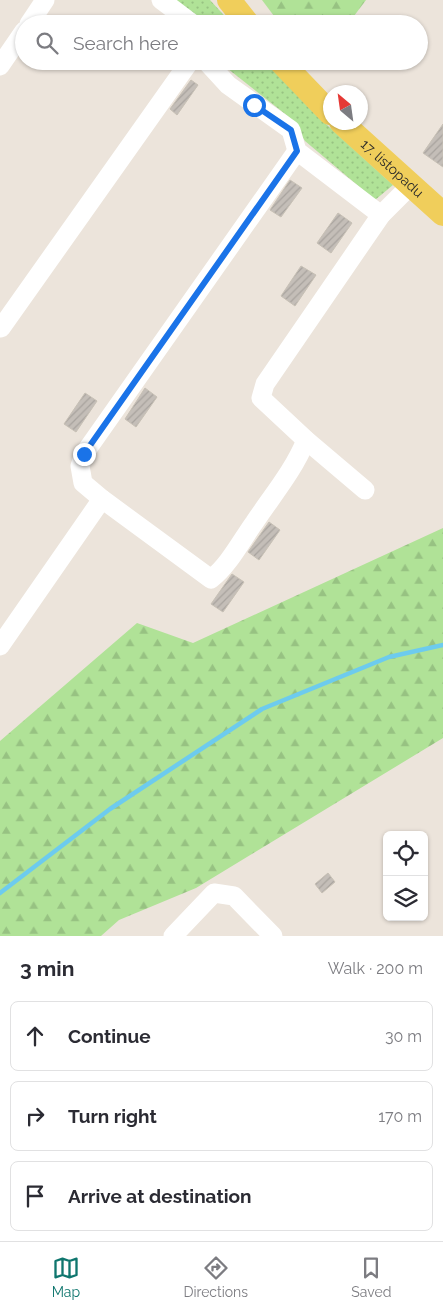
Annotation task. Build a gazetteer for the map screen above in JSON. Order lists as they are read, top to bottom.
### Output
{
  "streets": {
    "main road": ["17. listopadu"]
  },
  "north": "top left",
  "page": {
    "search": "Search here",
    "heading": ["3 min", "Walk · 200 m"],
    "list": [
      ["Continue", "30 m"],
      ["Turn right", "170 m"],
      "Arrive at destination"
    ],
    "nav": ["Map", "Directions", "Saved"]
  }
}
